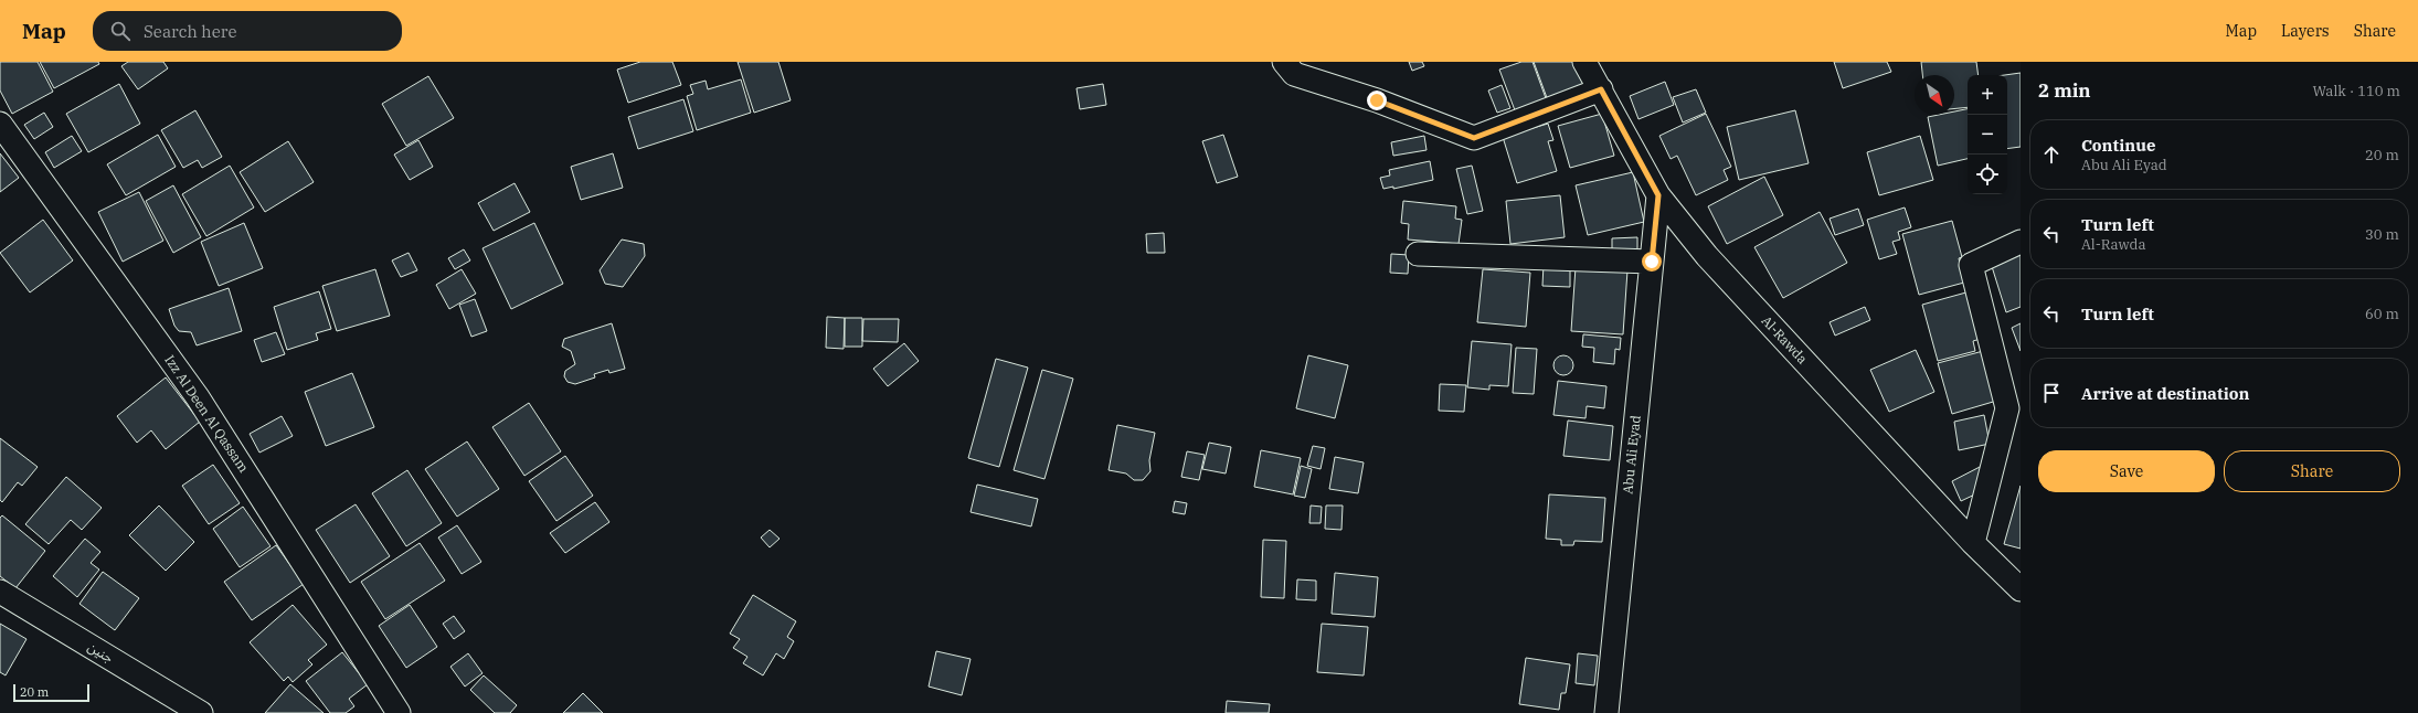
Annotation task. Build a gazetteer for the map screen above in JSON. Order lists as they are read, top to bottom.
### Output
{
  "streets": {
    "street": [
      "Al-Rawda",
      "Izz Al Deen Al Qassam",
      "Abu Ali Eyad",
      "جنين"
    ]
  },
  "crossings": [
    ["Al-Rawda", "Abu Ali Eyad"]
  ],
  "scale_bar": "20 m",
  "north": "bottom right",
  "page": {
    "header": "Map",
    "search": "Search here",
    "nav": ["Map", "Layers", "Share"],
    "heading": ["2 min", "Walk · 110 m"],
    "map_buttons": ["+", "−"],
    "list": [
      ["Continue", "Abu Ali Eyad", "20 m"],
      ["Turn left", "Al-Rawda", "30 m"],
      ["Turn left", "60 m"],
      "Arrive at destination"
    ],
    "buttons": ["Save", "Share"],
    "scale": "20 m"
  }
}
